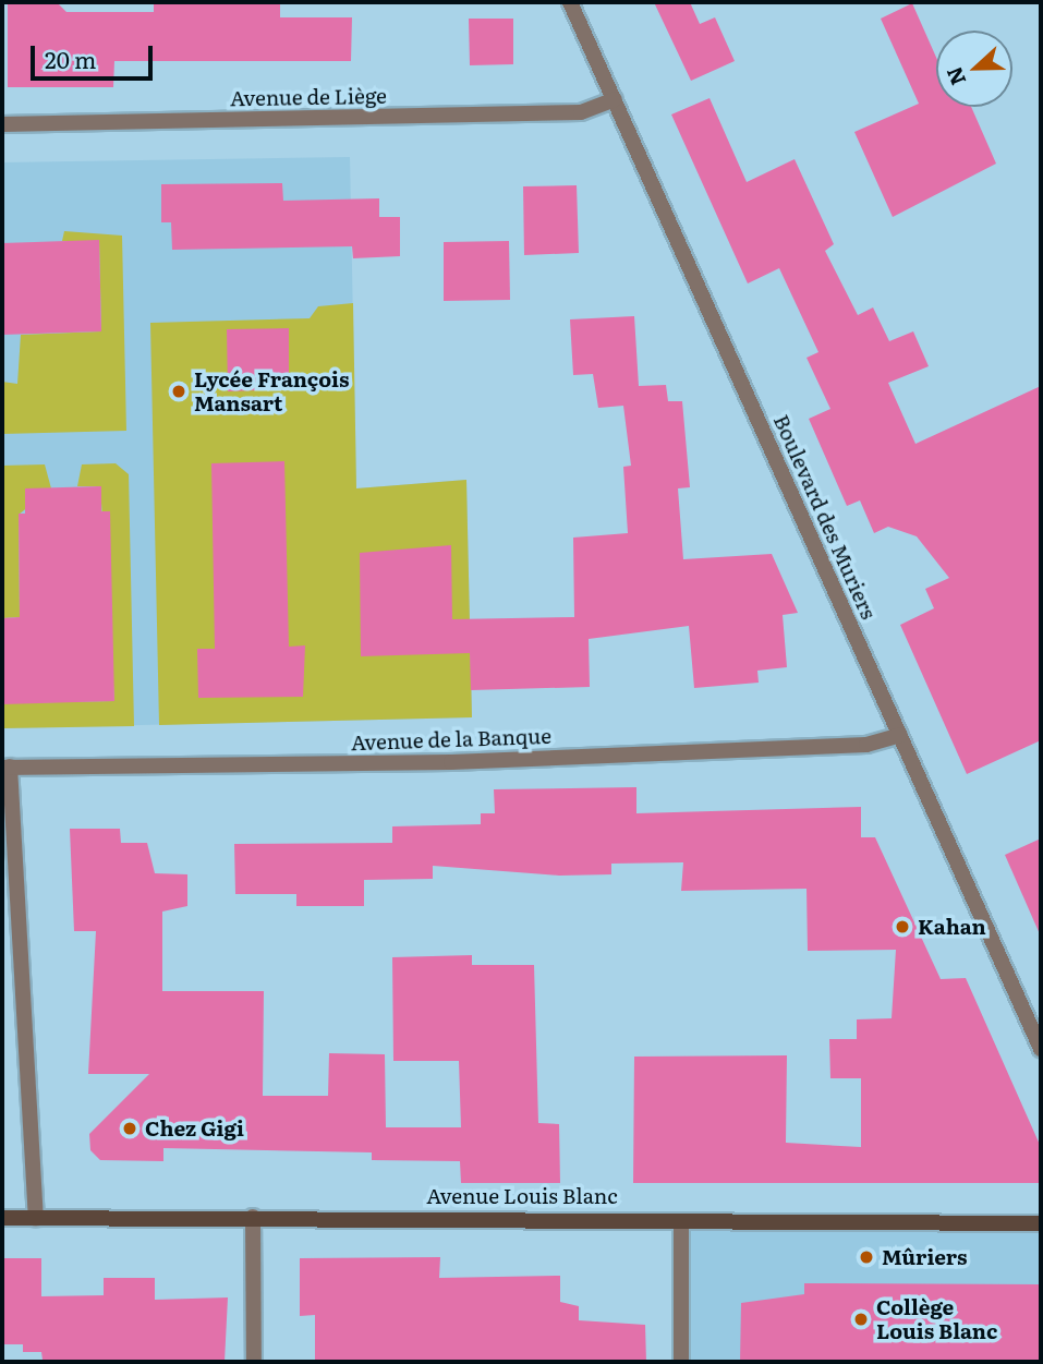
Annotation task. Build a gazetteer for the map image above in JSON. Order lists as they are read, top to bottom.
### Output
{
  "streets": {
    "main road": ["Avenue Louis Blanc"],
    "street": ["Avenue de Liège", "Boulevard des Muriers", "Avenue de la Banque"]
  },
  "crossings": [
    ["Avenue de Liège", "Boulevard des Muriers"],
    ["Boulevard des Muriers", "Avenue de la Banque"]
  ],
  "places": [
    "Lycée François Mansart",
    "Kahan",
    "Chez Gigi",
    "Mûriers",
    "Collège Louis Blanc"
  ],
  "scale_bar": "20 m",
  "north": "left"
}
